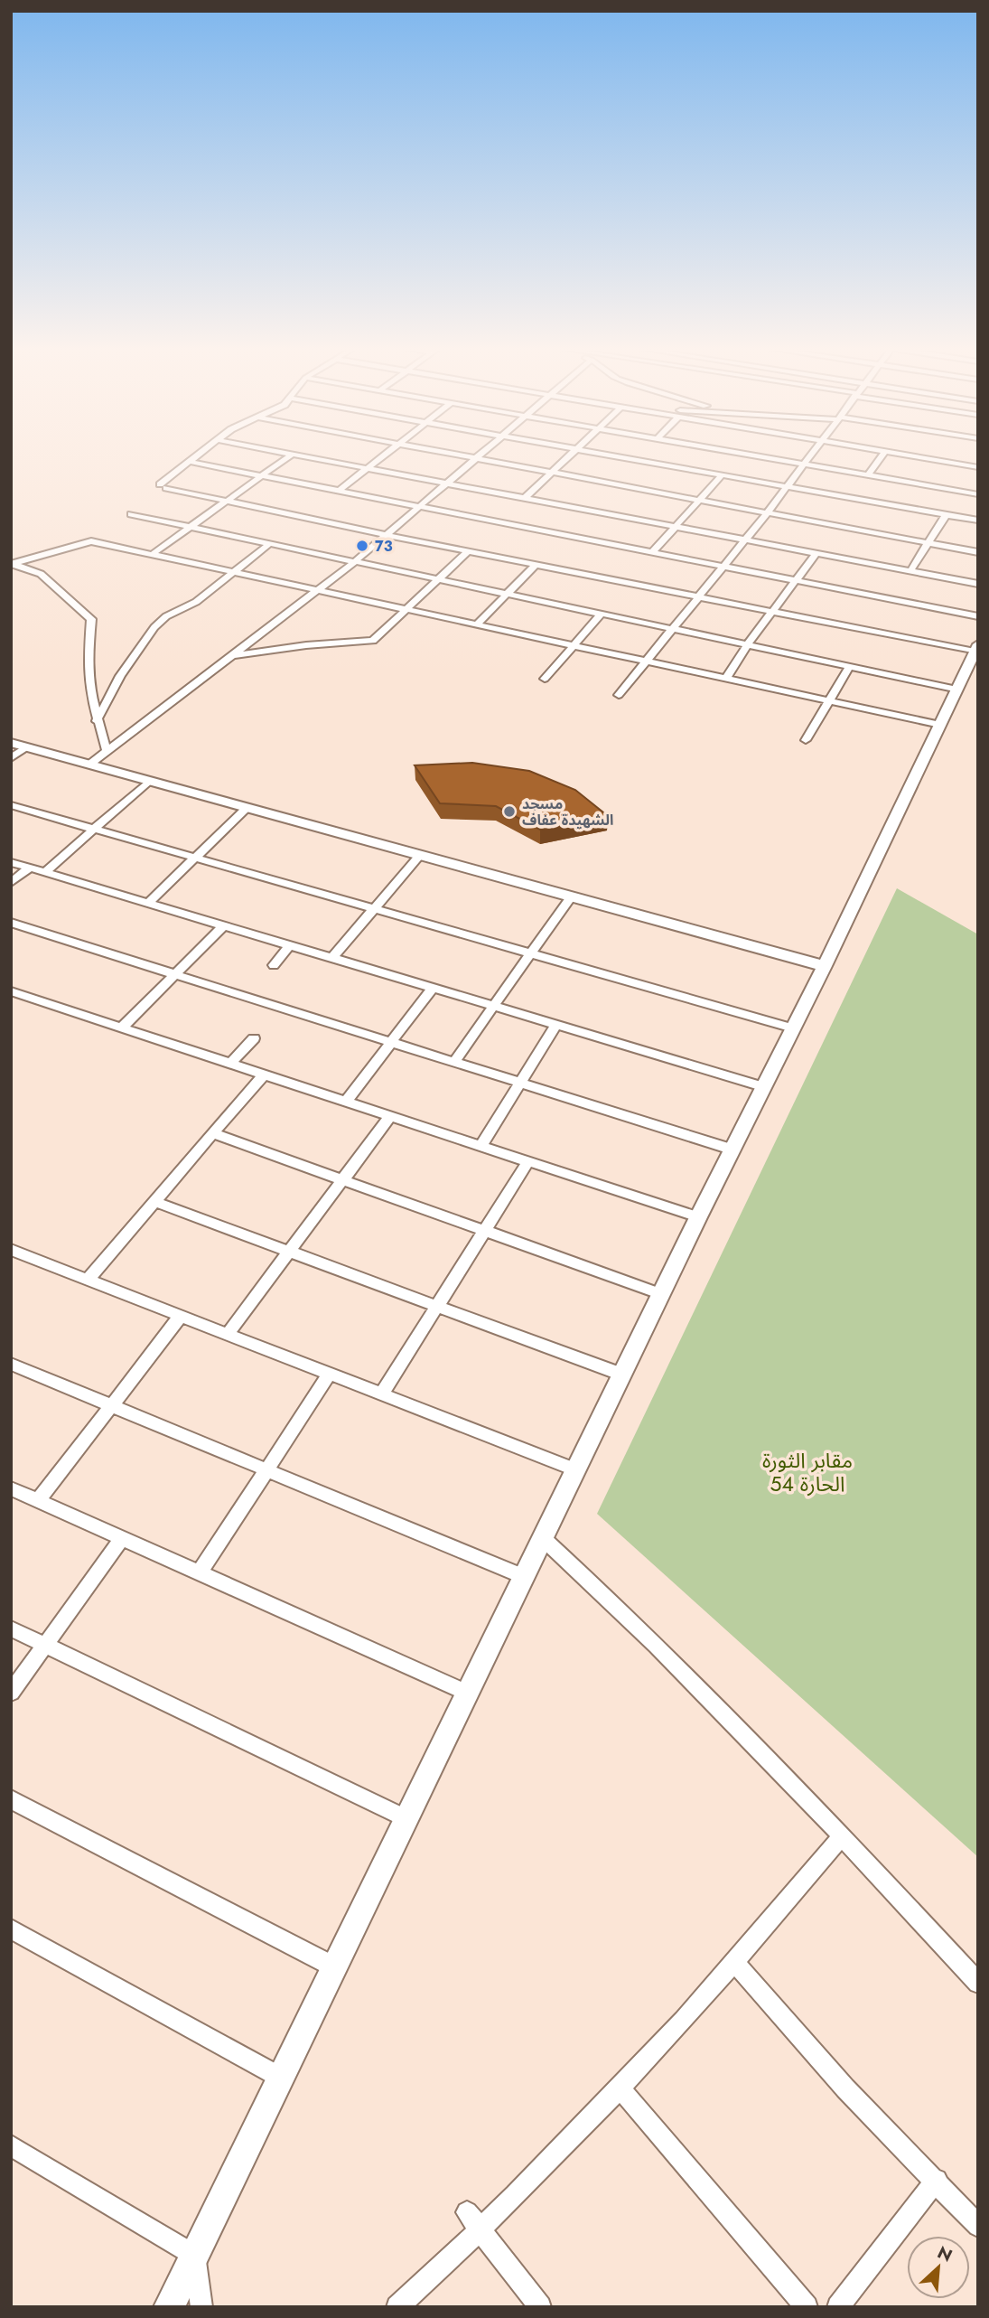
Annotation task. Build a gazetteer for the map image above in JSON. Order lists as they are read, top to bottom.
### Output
{
  "parks": ["مقابر الثورة الحارة 54"],
  "places": ["73", "مسجد الشهيدة عفاف"],
  "north": "top right"
}
